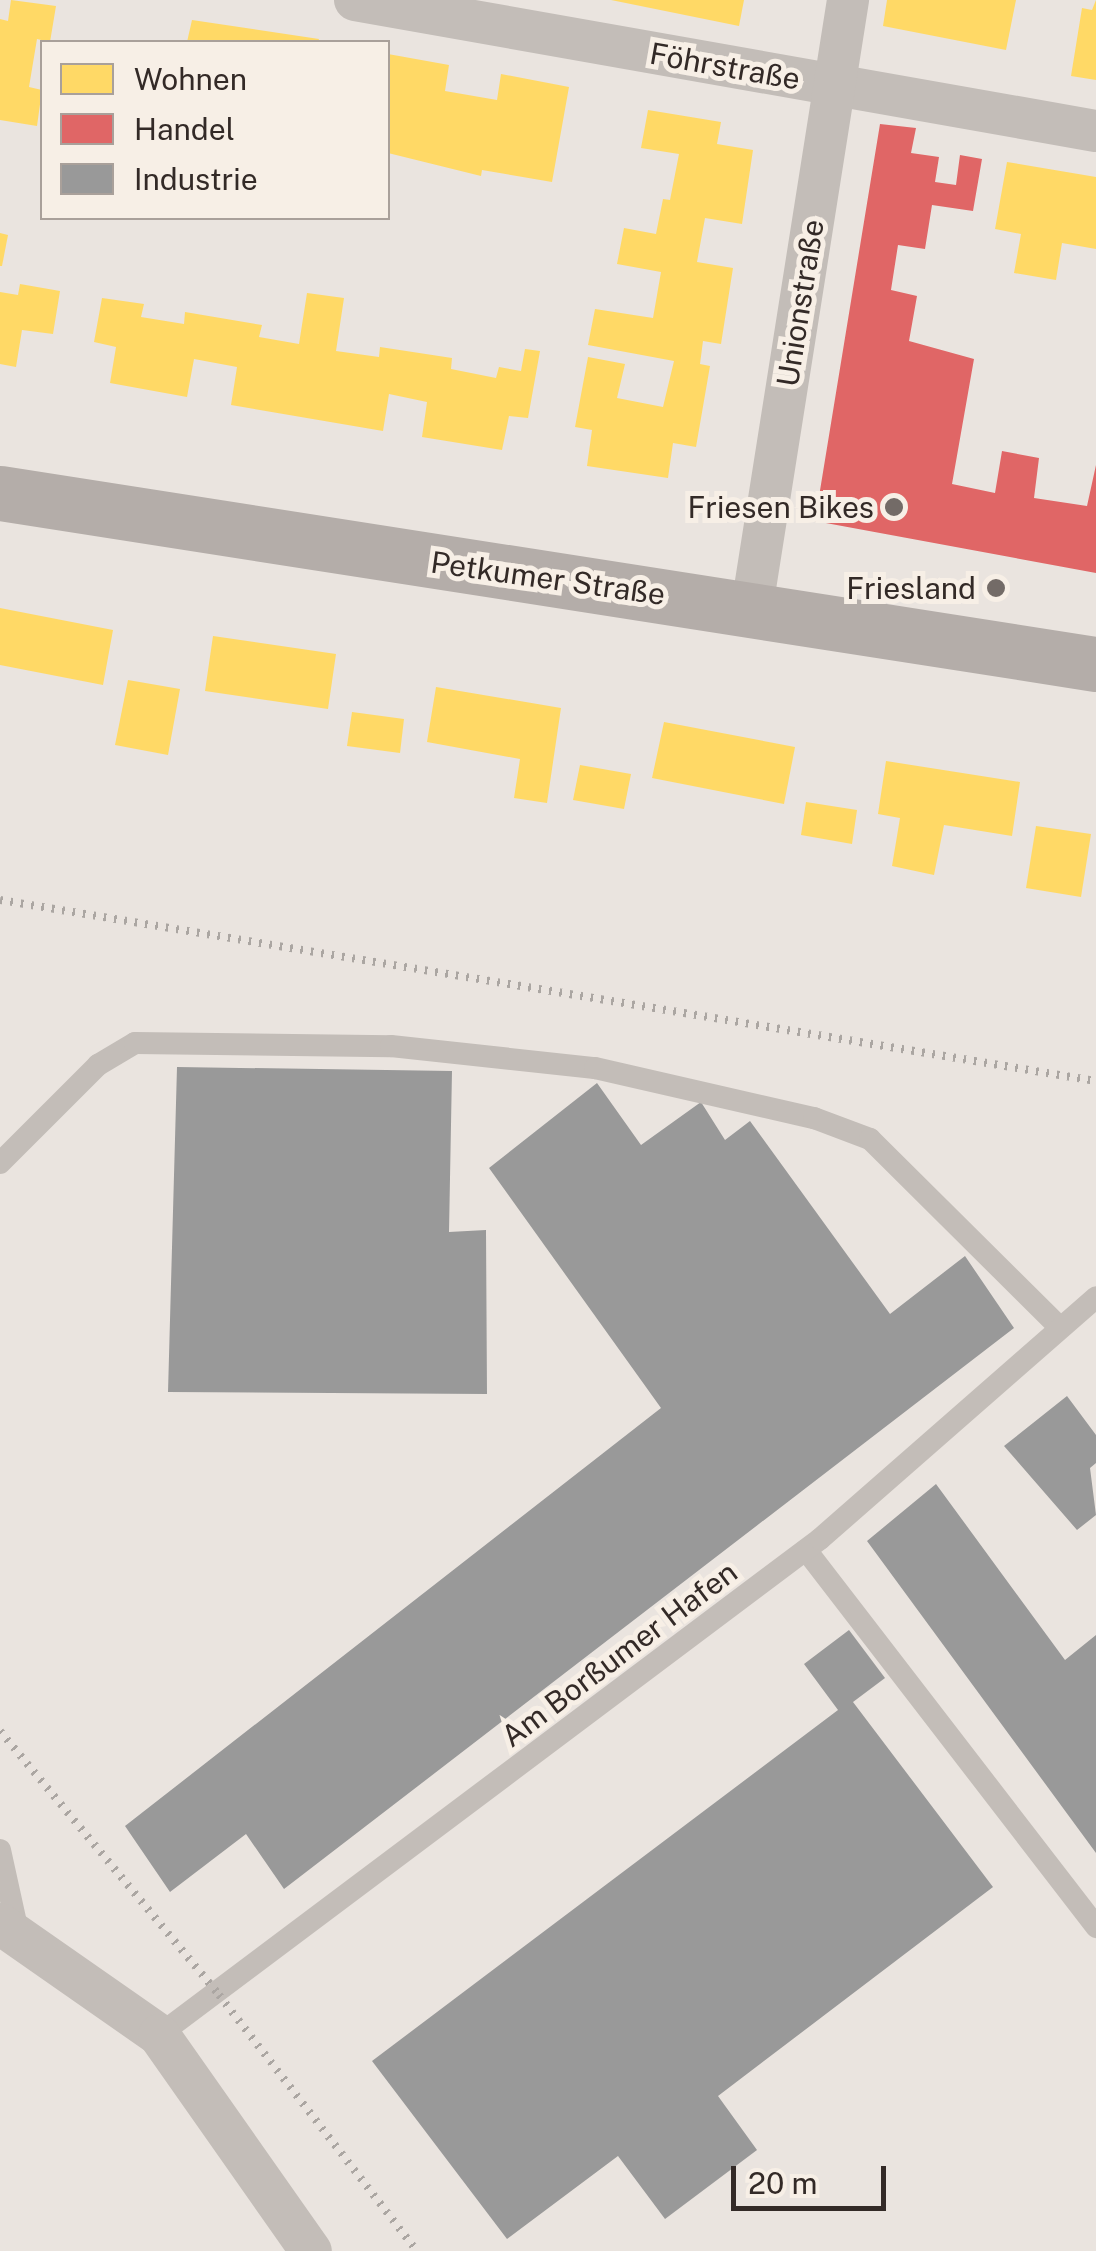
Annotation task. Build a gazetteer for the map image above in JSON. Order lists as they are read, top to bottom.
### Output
{
  "streets": {
    "main road": ["Petkumer Straße"],
    "street": ["Föhrstraße", "Unionstraße"],
    "lane": ["Am Borßumer Hafen"]
  },
  "crossings": [
    ["Föhrstraße", "Unionstraße"],
    ["Unionstraße", "Petkumer Straße"]
  ],
  "places": ["Friesen Bikes", "Friesland"],
  "legend": ["Wohnen", "Handel", "Industrie"],
  "scale_bar": "20 m"
}
